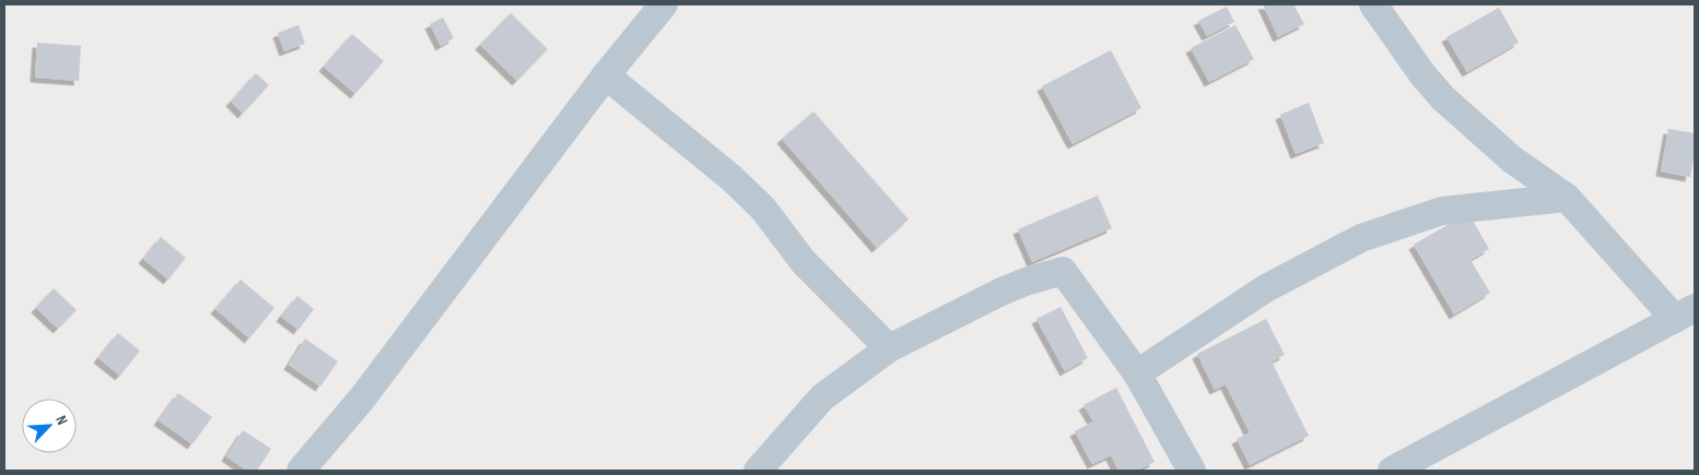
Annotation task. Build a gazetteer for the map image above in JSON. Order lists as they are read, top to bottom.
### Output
{
  "north": "top right"
}
